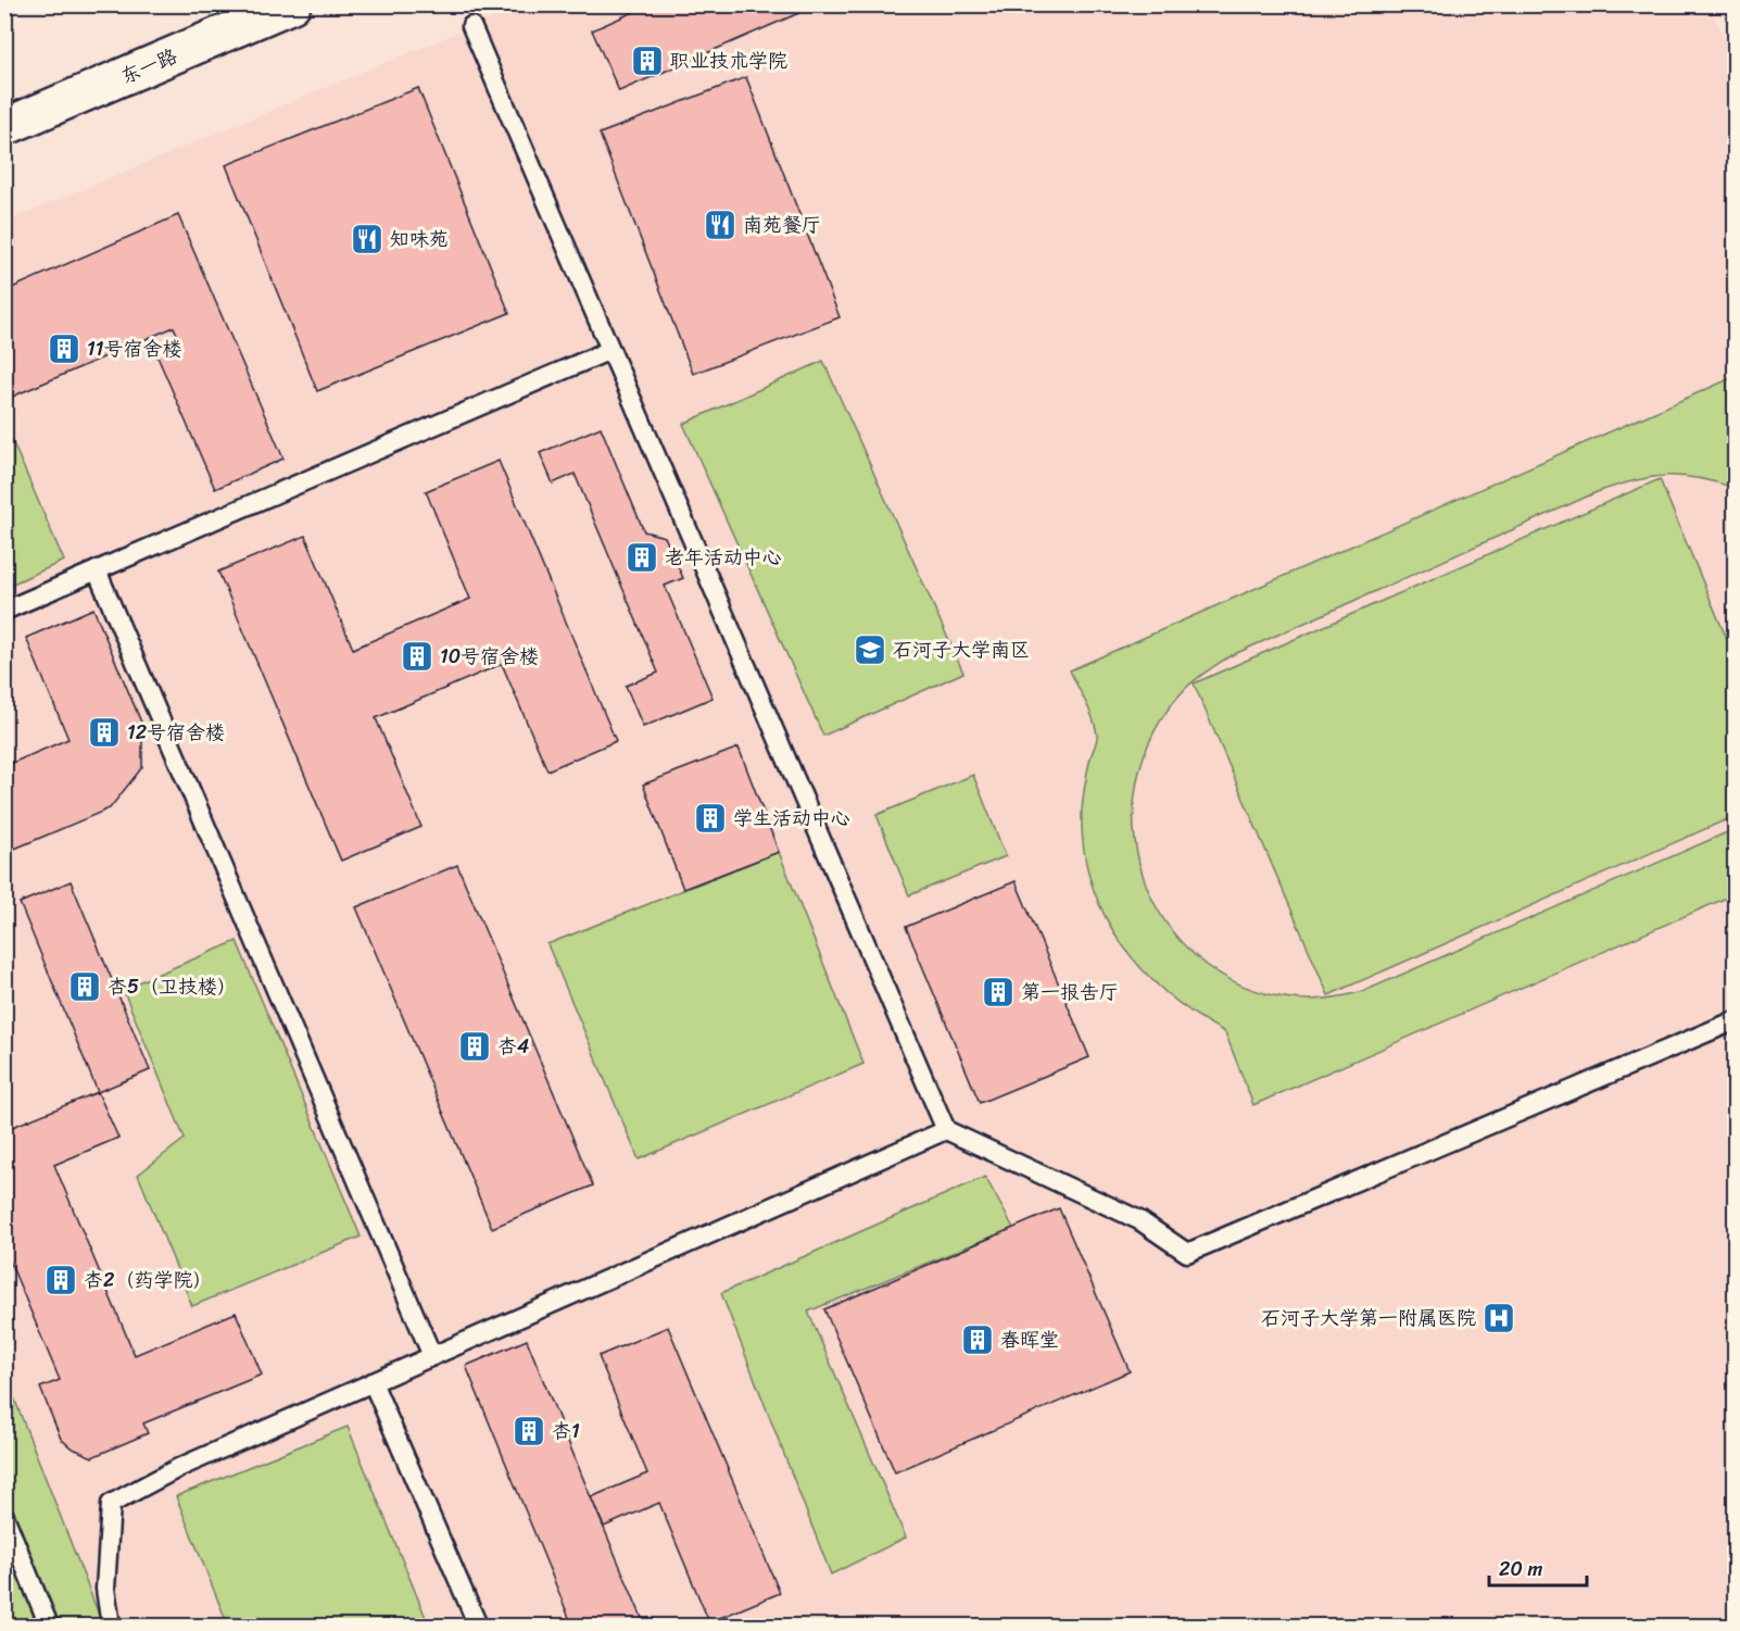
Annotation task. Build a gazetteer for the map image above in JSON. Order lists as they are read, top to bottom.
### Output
{
  "streets": {
    "main road": ["东一路"]
  },
  "places": {
    "building": [
      "职业技术学院",
      "11号宿舍楼",
      "老年活动中心",
      "10号宿舍楼",
      "12号宿舍楼",
      "学生活动中心",
      "杏5（卫技楼）",
      "第一报告厅",
      "杏4",
      "杏2（药学院）",
      "春晖堂",
      "杏1"
    ],
    "restaurant": ["南苑餐厅", "知味苑"],
    "school or university": ["石河子大学南区"],
    "hospital": ["石河子大学第一附属医院"]
  },
  "scale_bar": "20 m"
}
